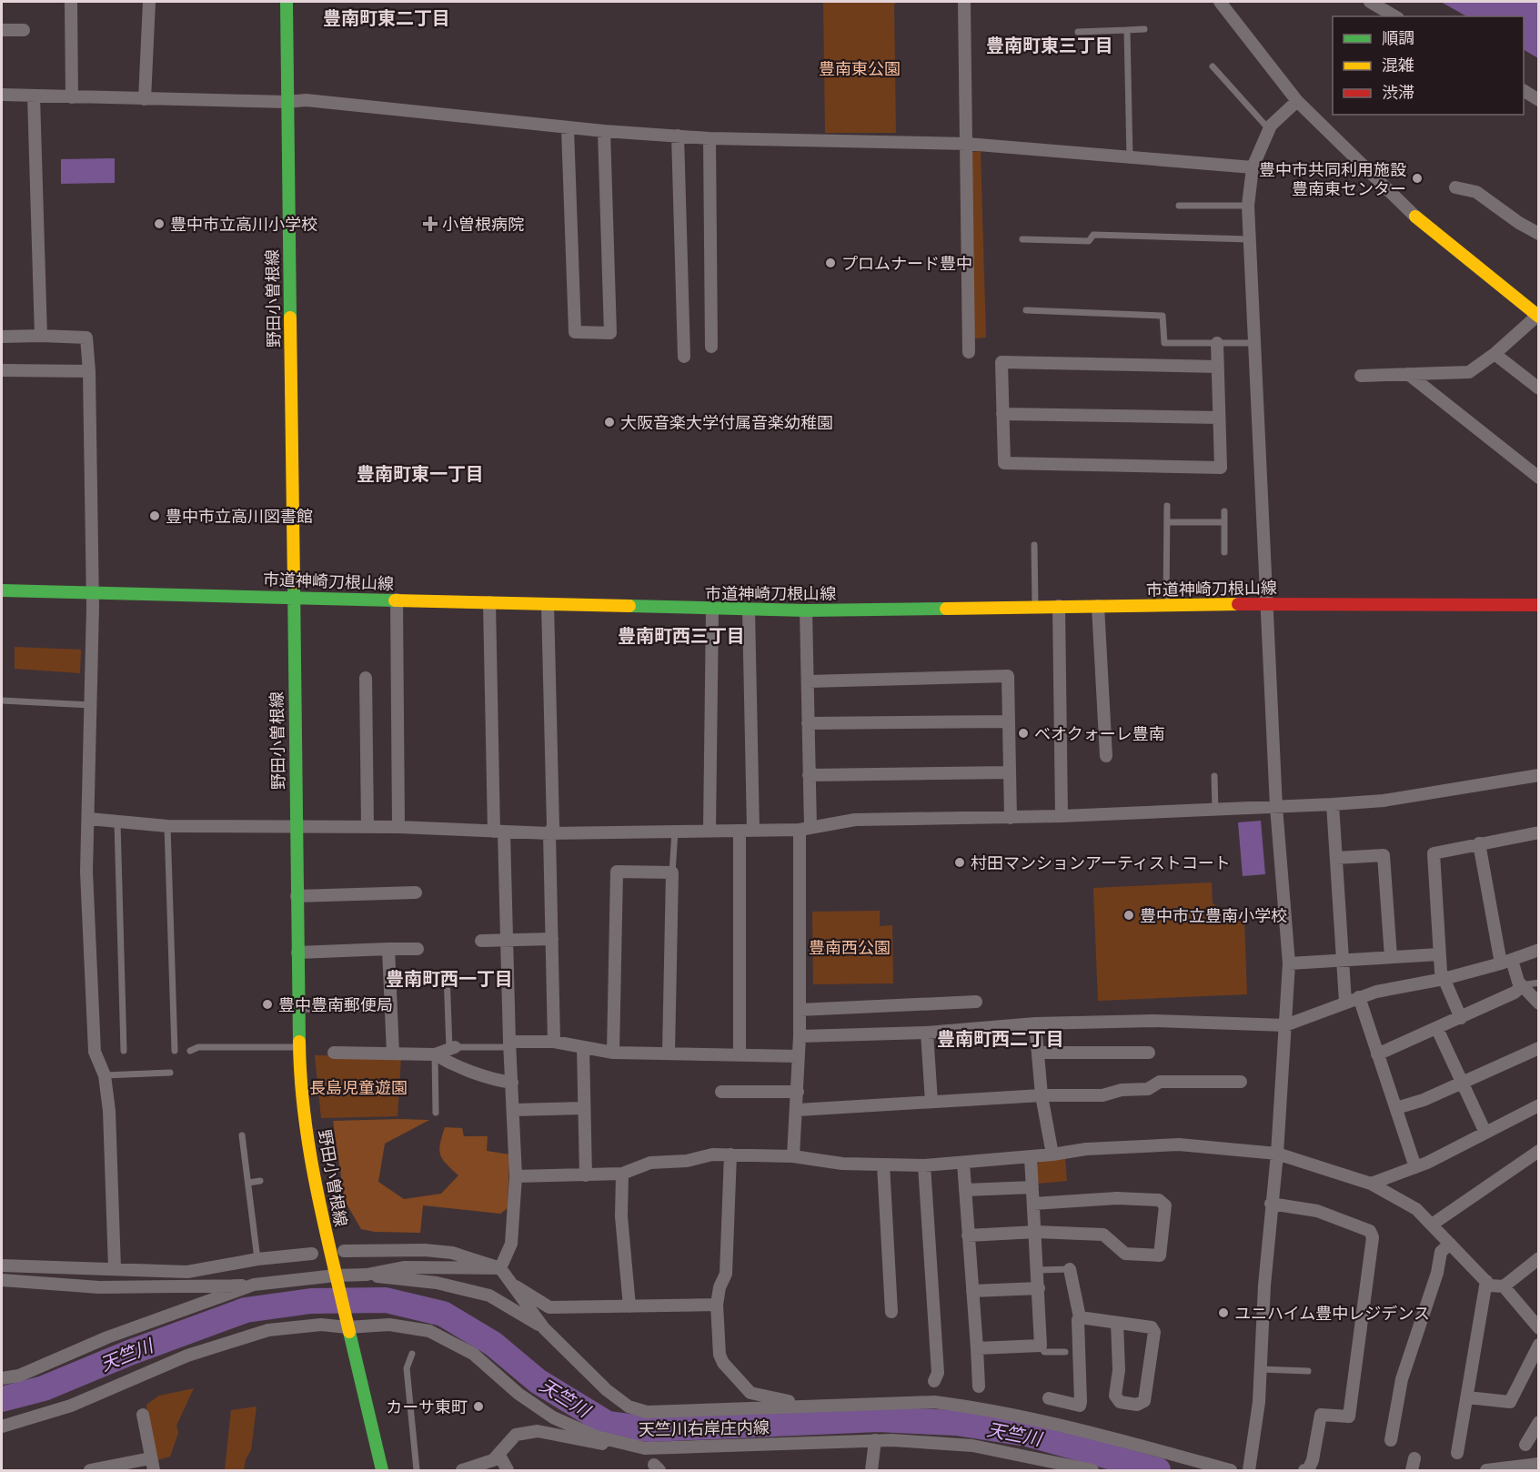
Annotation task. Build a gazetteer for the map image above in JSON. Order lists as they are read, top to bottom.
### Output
{
  "streets": {
    "street": ["野田小曽根線", "市道神崎刀根山線", "天竺川右岸庄内線"]
  },
  "crossings": [
    ["野田小曽根線", "市道神崎刀根山線"],
    ["野田小曽根線", "天竺川右岸庄内線"]
  ],
  "districts": [
    "豊南町東二丁目",
    "豊南町東三丁目",
    "豊南町東一丁目",
    "豊南町西三丁目",
    "豊南町西一丁目",
    "豊南町西二丁目"
  ],
  "water": ["天竺川"],
  "parks": ["豊南東公園", "豊南西公園", "長島児童遊園"],
  "places": {
    "other": [
      "豊中市共同利用施設 豊南東センター",
      "豊中市立高川小学校",
      "プロムナード豊中",
      "大阪音楽大学付属音楽幼稚園",
      "豊中市立高川図書館",
      "ベオクォーレ豊南",
      "村田マンションアーティストコート",
      "豊中市立豊南小学校",
      "豊中豊南郵便局",
      "ユニハイム豊中レジデンス",
      "カーサ東町"
    ],
    "health": ["小曽根病院"]
  },
  "legend": ["順調", "混雑", "渋滞"]
}
